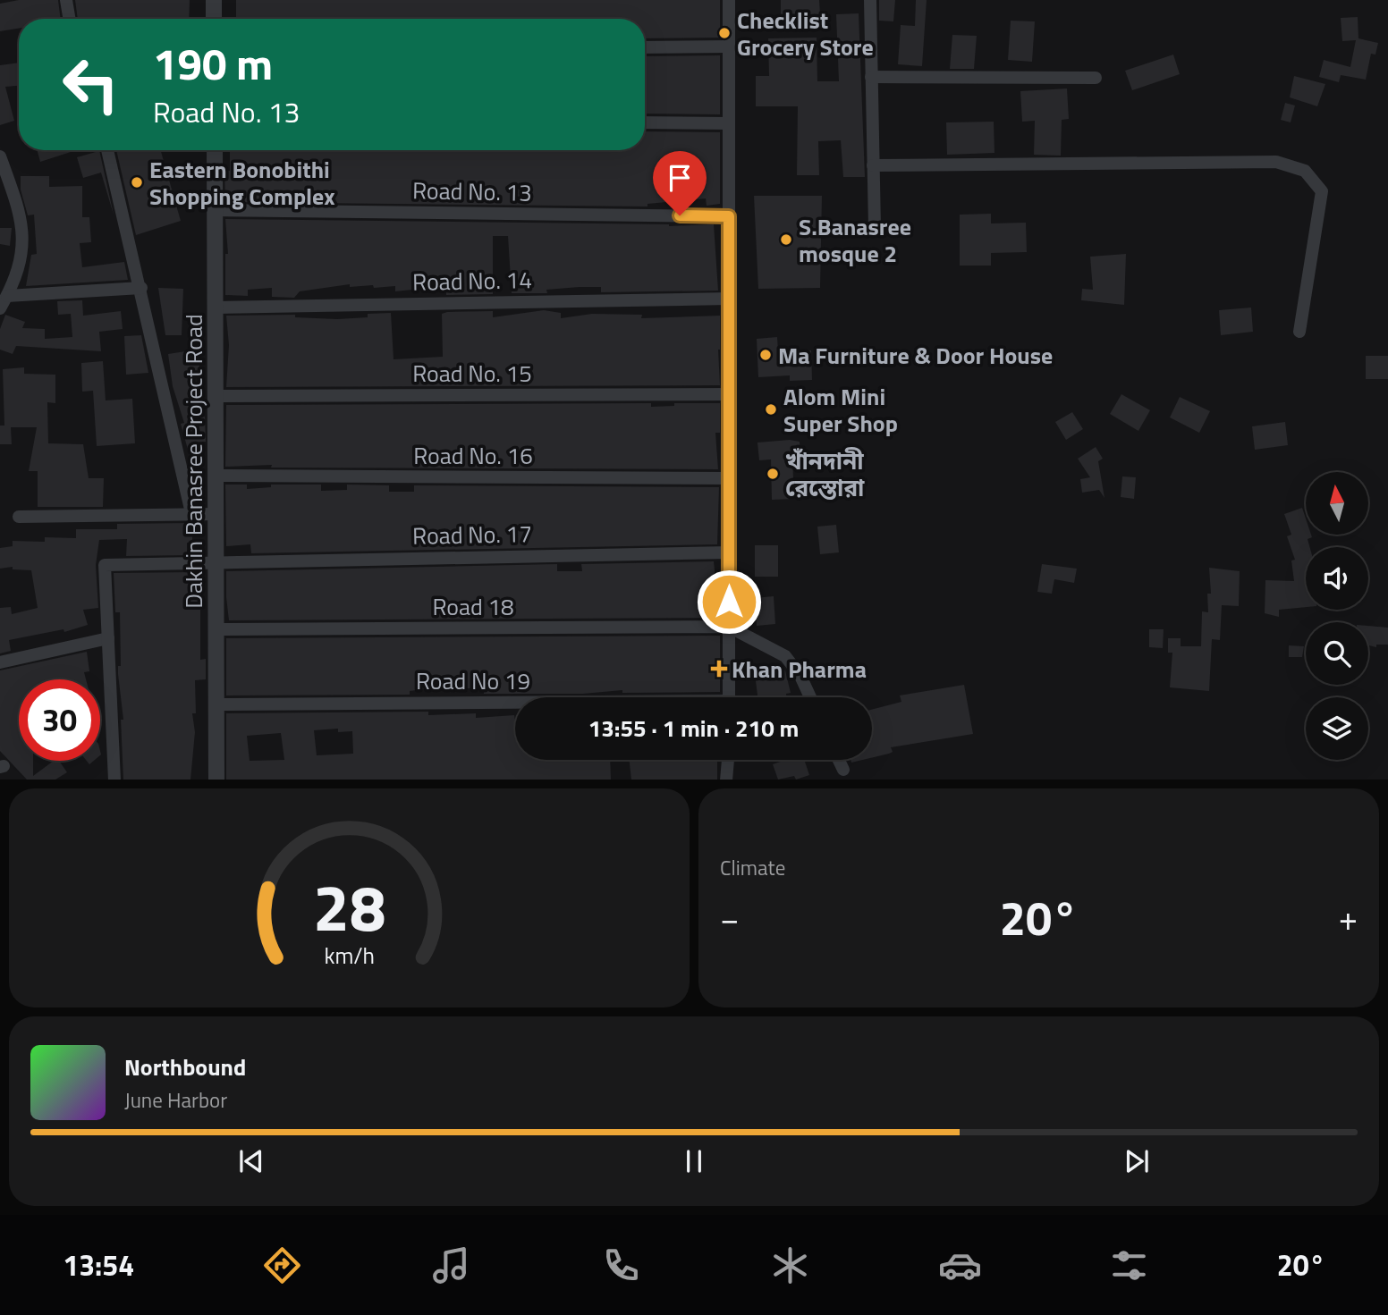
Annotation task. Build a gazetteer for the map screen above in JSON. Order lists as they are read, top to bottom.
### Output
{
  "streets": {
    "street": [
      "Road No. 13",
      "Road No. 14",
      "Road No. 15",
      "Road No. 16",
      "Dakhin Banasree Project Road",
      "Road No. 17",
      "Road 18",
      "Road No 19"
    ]
  },
  "crossings": [
    ["Road No. 13", "Dakhin Banasree Project Road"],
    ["Road No. 14", "Dakhin Banasree Project Road"],
    ["Road No. 15", "Dakhin Banasree Project Road"],
    ["Road No. 16", "Dakhin Banasree Project Road"],
    ["Dakhin Banasree Project Road", "Road No. 17"],
    ["Dakhin Banasree Project Road", "Road 18"],
    ["Dakhin Banasree Project Road", "Road No 19"]
  ],
  "places": {
    "other": [
      "Checklist Grocery Store",
      "Eastern Bonobithi Shopping Complex",
      "S.Banasree mosque 2",
      "Ma Furniture & Door House",
      "Alom Mini Super Shop",
      "খাঁনদানী রেস্তোরা"
    ],
    "health": ["Khan Pharma"]
  },
  "north": "top",
  "page": {
    "turn": ["190 m", "Road No. 13"],
    "limit": "30",
    "trip": "13:55 · 1 min · 210 m",
    "tile": "Climate",
    "heat": ["−", "20°", "+"],
    "song": ["Northbound", "June Harbor"],
    "tabs": ["13:54", "20°"],
    "gauge": ["28", "km/h"]
  }
}
